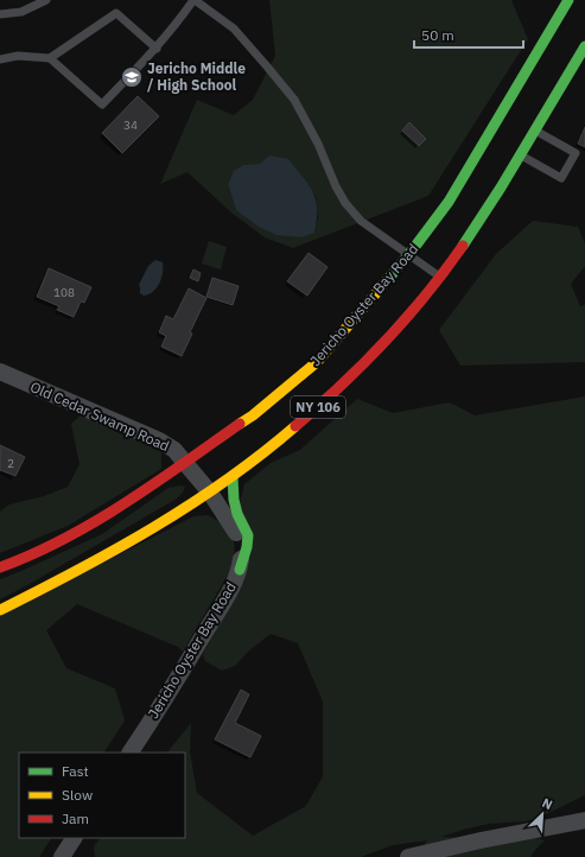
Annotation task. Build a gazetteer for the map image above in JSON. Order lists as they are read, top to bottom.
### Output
{
  "streets": {
    "main road": ["Jericho Oyster Bay Road", "NY 106"],
    "street": ["Old Cedar Swamp Road"]
  },
  "crossings": [
    ["Jericho Oyster Bay Road", "NY 106"],
    ["Jericho Oyster Bay Road", "Old Cedar Swamp Road"],
    ["NY 106", "Old Cedar Swamp Road"]
  ],
  "places": {
    "school or university": ["Jericho Middle / High School"]
  },
  "house_numbers": ["34", "108", "2"],
  "legend": ["Fast", "Slow", "Jam"],
  "scale_bar": "50 m",
  "north": "top right"
}
